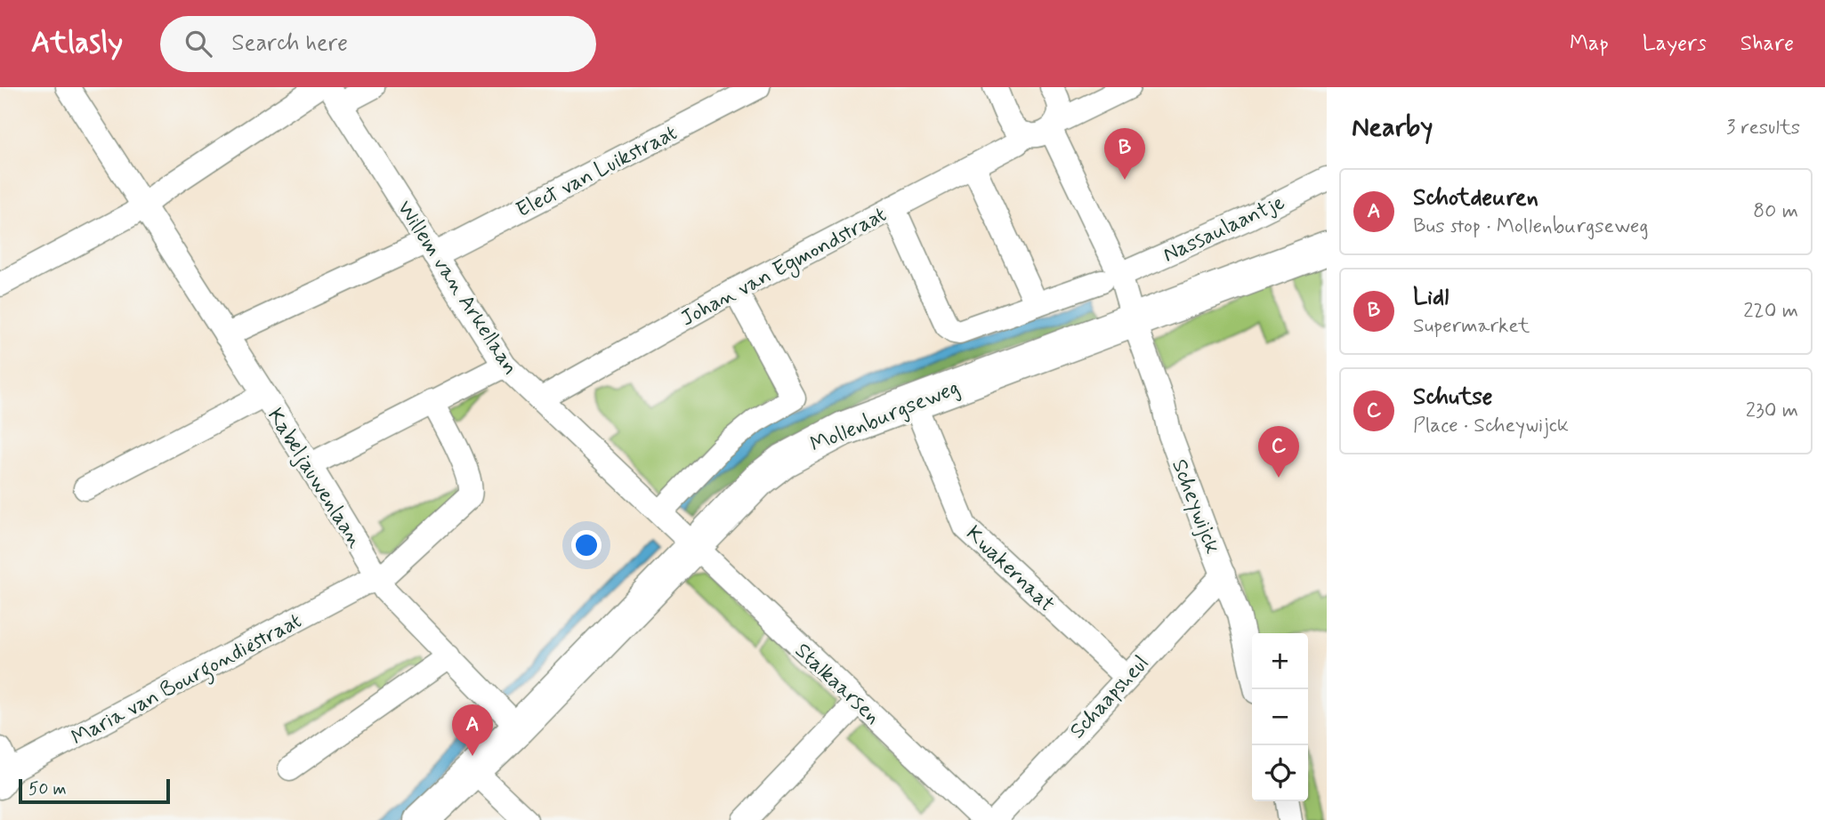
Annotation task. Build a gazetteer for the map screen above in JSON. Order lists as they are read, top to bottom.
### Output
{
  "streets": {
    "street": [
      "Elect van Luikstraat",
      "Nassaulaantje",
      "Johan van Egmondstraat",
      "Willem van Arkellaan",
      "Mollenburgseweg",
      "Kabeljauwenlaan",
      "Scheywijck",
      "Kwakernaat",
      "Maria van Bourgondiëstraat",
      "Stalkaarsen",
      "Schaapsheul"
    ]
  },
  "crossings": [
    ["Elect van Luikstraat", "Willem van Arkellaan"],
    ["Elect van Luikstraat", "Kabeljauwenlaan"],
    ["Nassaulaantje", "Johan van Egmondstraat"],
    ["Nassaulaantje", "Scheywijck"],
    ["Johan van Egmondstraat", "Willem van Arkellaan"],
    ["Willem van Arkellaan", "Mollenburgseweg"],
    ["Willem van Arkellaan", "Stalkaarsen"],
    ["Mollenburgseweg", "Kabeljauwenlaan"],
    ["Mollenburgseweg", "Scheywijck"],
    ["Mollenburgseweg", "Kwakernaat"],
    ["Mollenburgseweg", "Stalkaarsen"],
    ["Kabeljauwenlaan", "Maria van Bourgondiëstraat"],
    ["Scheywijck", "Schaapsheul"],
    ["Kwakernaat", "Schaapsheul"]
  ],
  "scale_bar": "50 m",
  "page": {
    "header": "Atlasly",
    "search": "Search here",
    "nav": ["Map", "Layers", "Share"],
    "heading": ["Nearby", "3 results"],
    "pins": ["B", "C", "A"],
    "list": [
      {
        "mark": "A",
        "name": "Schotdeuren",
        "note": "Bus stop · Mollenburgseweg",
        "value": "80 m"
      },
      {
        "mark": "B",
        "name": "Lidl",
        "note": "Supermarket",
        "value": "220 m"
      },
      {
        "mark": "C",
        "name": "Schutse",
        "note": "Place · Scheywijck",
        "value": "230 m"
      }
    ],
    "map_buttons": ["+", "−"],
    "scale": "50 m"
  }
}
